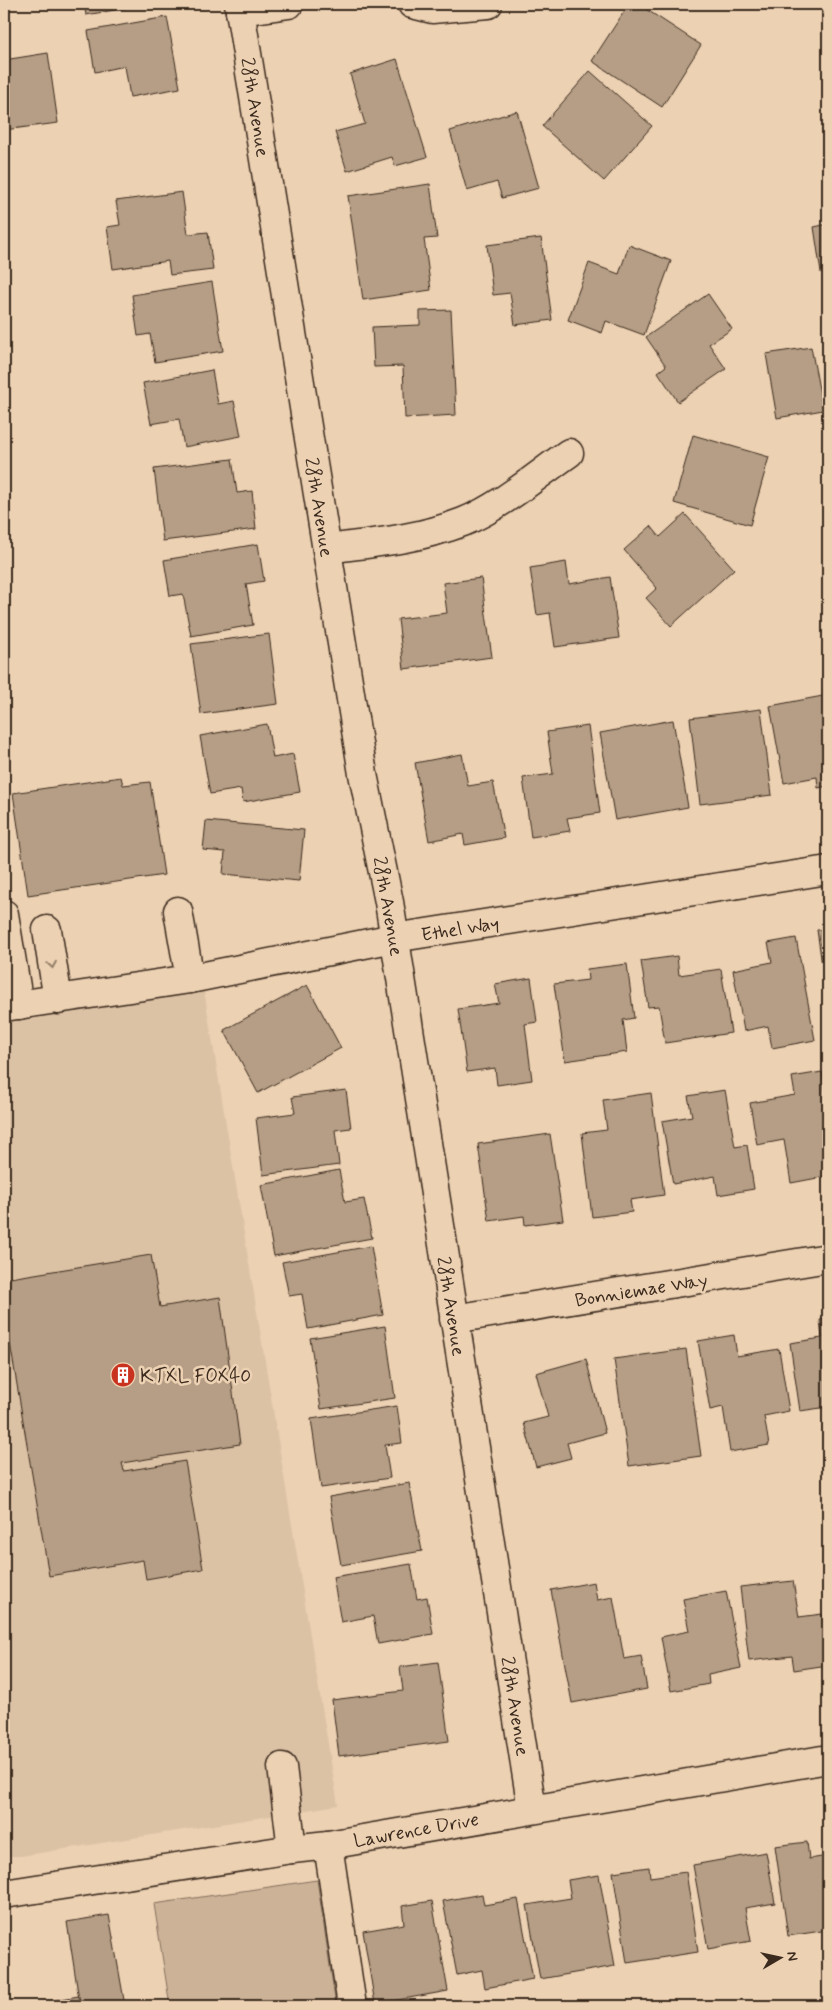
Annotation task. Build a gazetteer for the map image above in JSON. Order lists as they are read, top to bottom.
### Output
{
  "streets": {
    "street": [
      "28th Avenue",
      "Ethel Way",
      "Bonniemae Way",
      "Lawrence Drive"
    ]
  },
  "crossings": [
    ["28th Avenue", "Ethel Way"],
    ["28th Avenue", "Bonniemae Way"],
    ["28th Avenue", "Lawrence Drive"]
  ],
  "places": {
    "building": ["KTXL FOX40"]
  },
  "north": "right"
}
